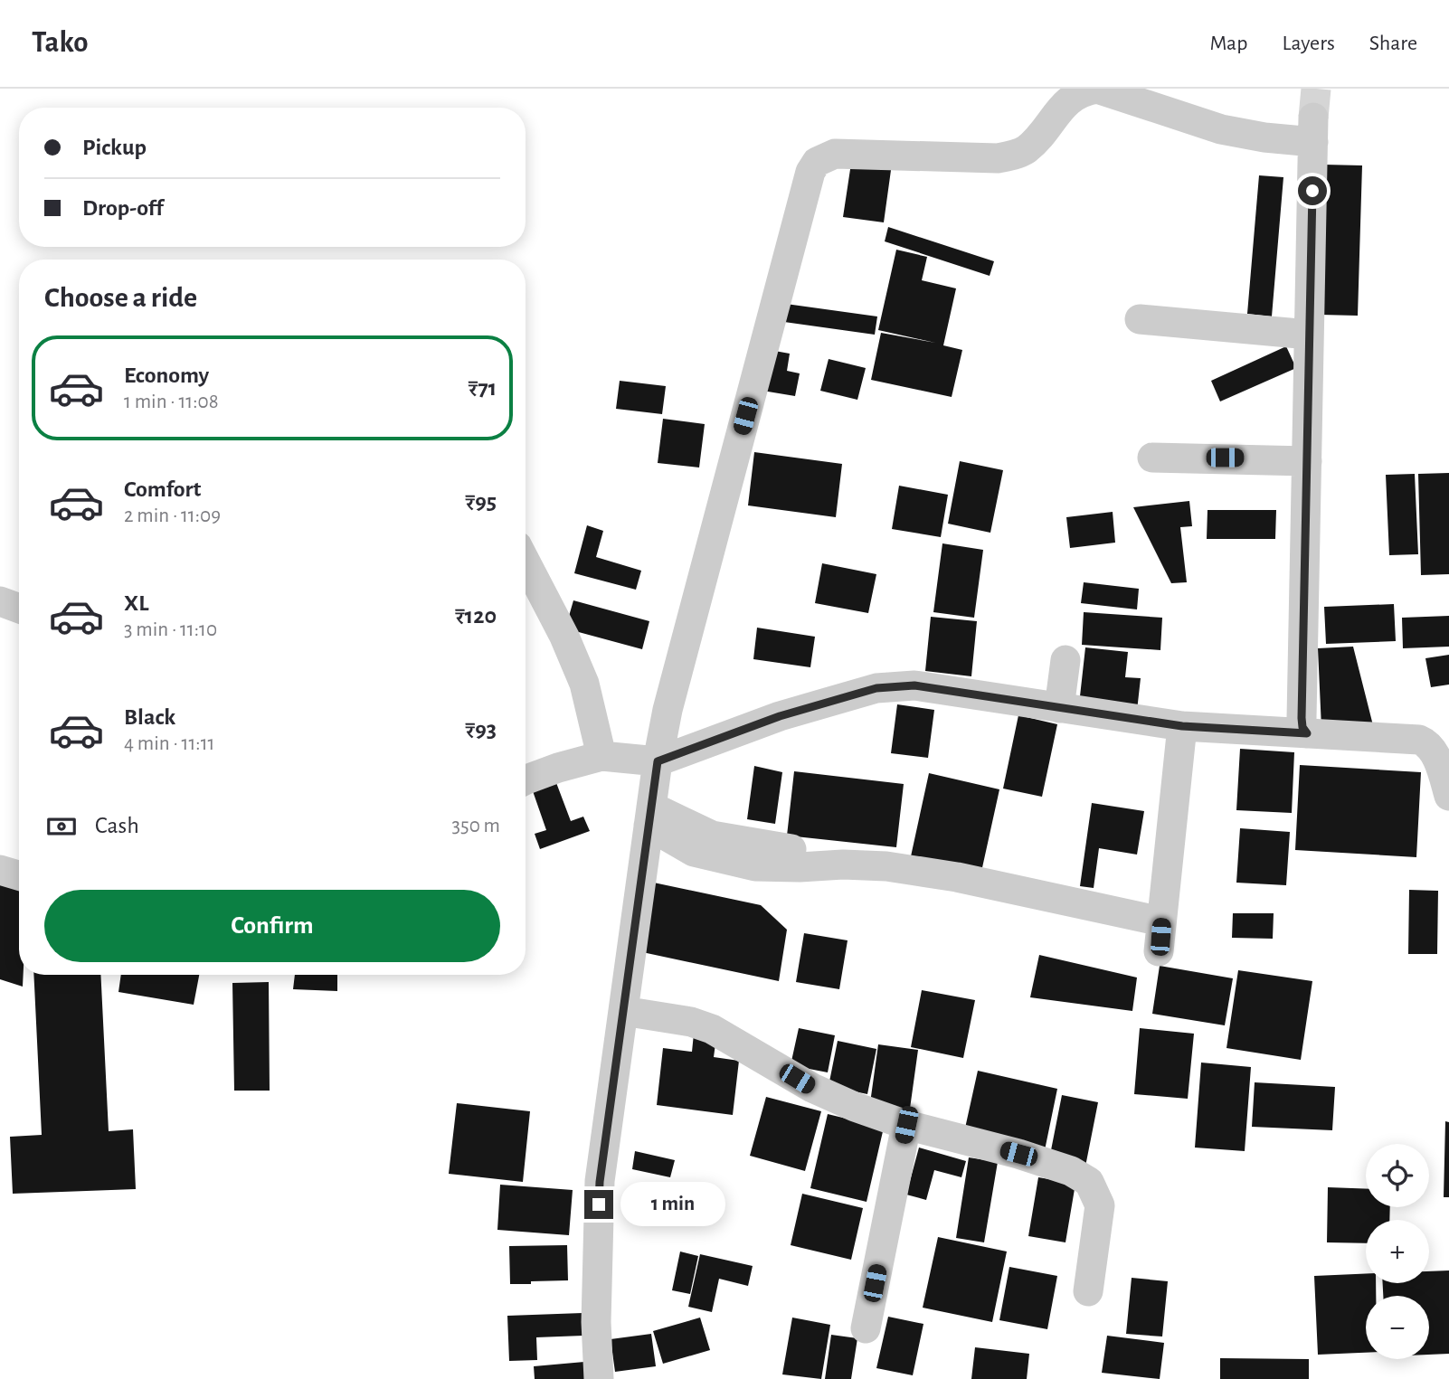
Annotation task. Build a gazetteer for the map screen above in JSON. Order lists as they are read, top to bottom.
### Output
{
  "page": {
    "header": "Tako",
    "nav": ["Map", "Layers", "Share"],
    "banner": ["Pickup", "Drop-off"],
    "heading": "Choose a ride",
    "list": [
      {
        "name": "Economy",
        "note": "1 min · 11:08",
        "value": "₹71"
      },
      {
        "name": "Comfort",
        "note": "2 min · 11:09",
        "value": "₹95"
      },
      {
        "name": "XL",
        "note": "3 min · 11:10",
        "value": "₹120"
      },
      {
        "name": "Black",
        "note": "4 min · 11:11",
        "value": "₹93"
      }
    ],
    "pay": ["Cash", "350 m"],
    "buttons": "Confirm",
    "map_buttons": ["+", "−"],
    "bubble": "1 min"
  }
}
